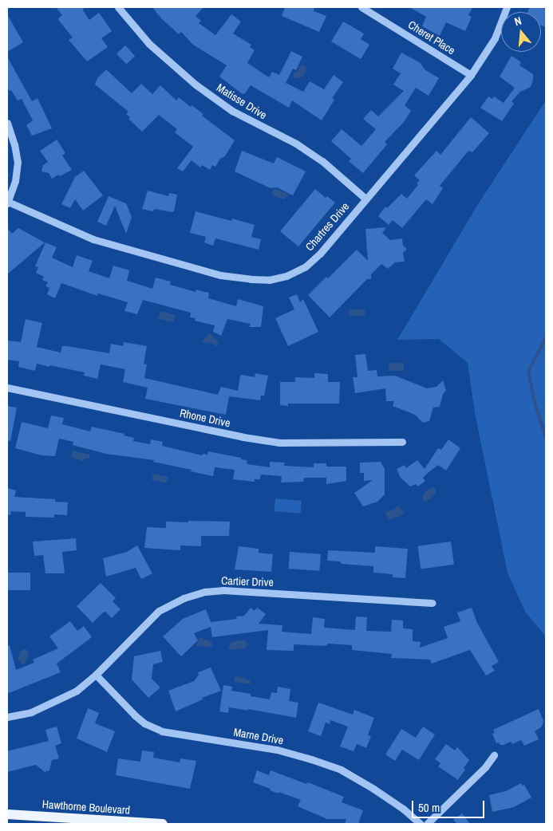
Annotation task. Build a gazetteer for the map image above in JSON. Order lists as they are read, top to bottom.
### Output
{
  "streets": {
    "main road": ["Hawthorne Boulevard"],
    "street": [
      "Cheret Place",
      "Matisse Drive",
      "Chartres Drive",
      "Rhone Drive",
      "Cartier Drive",
      "Marne Drive"
    ]
  },
  "crossings": [
    ["Cheret Place", "Chartres Drive"],
    ["Matisse Drive", "Chartres Drive"],
    ["Cartier Drive", "Marne Drive"]
  ],
  "scale_bar": "50 m",
  "north": "top"
}
